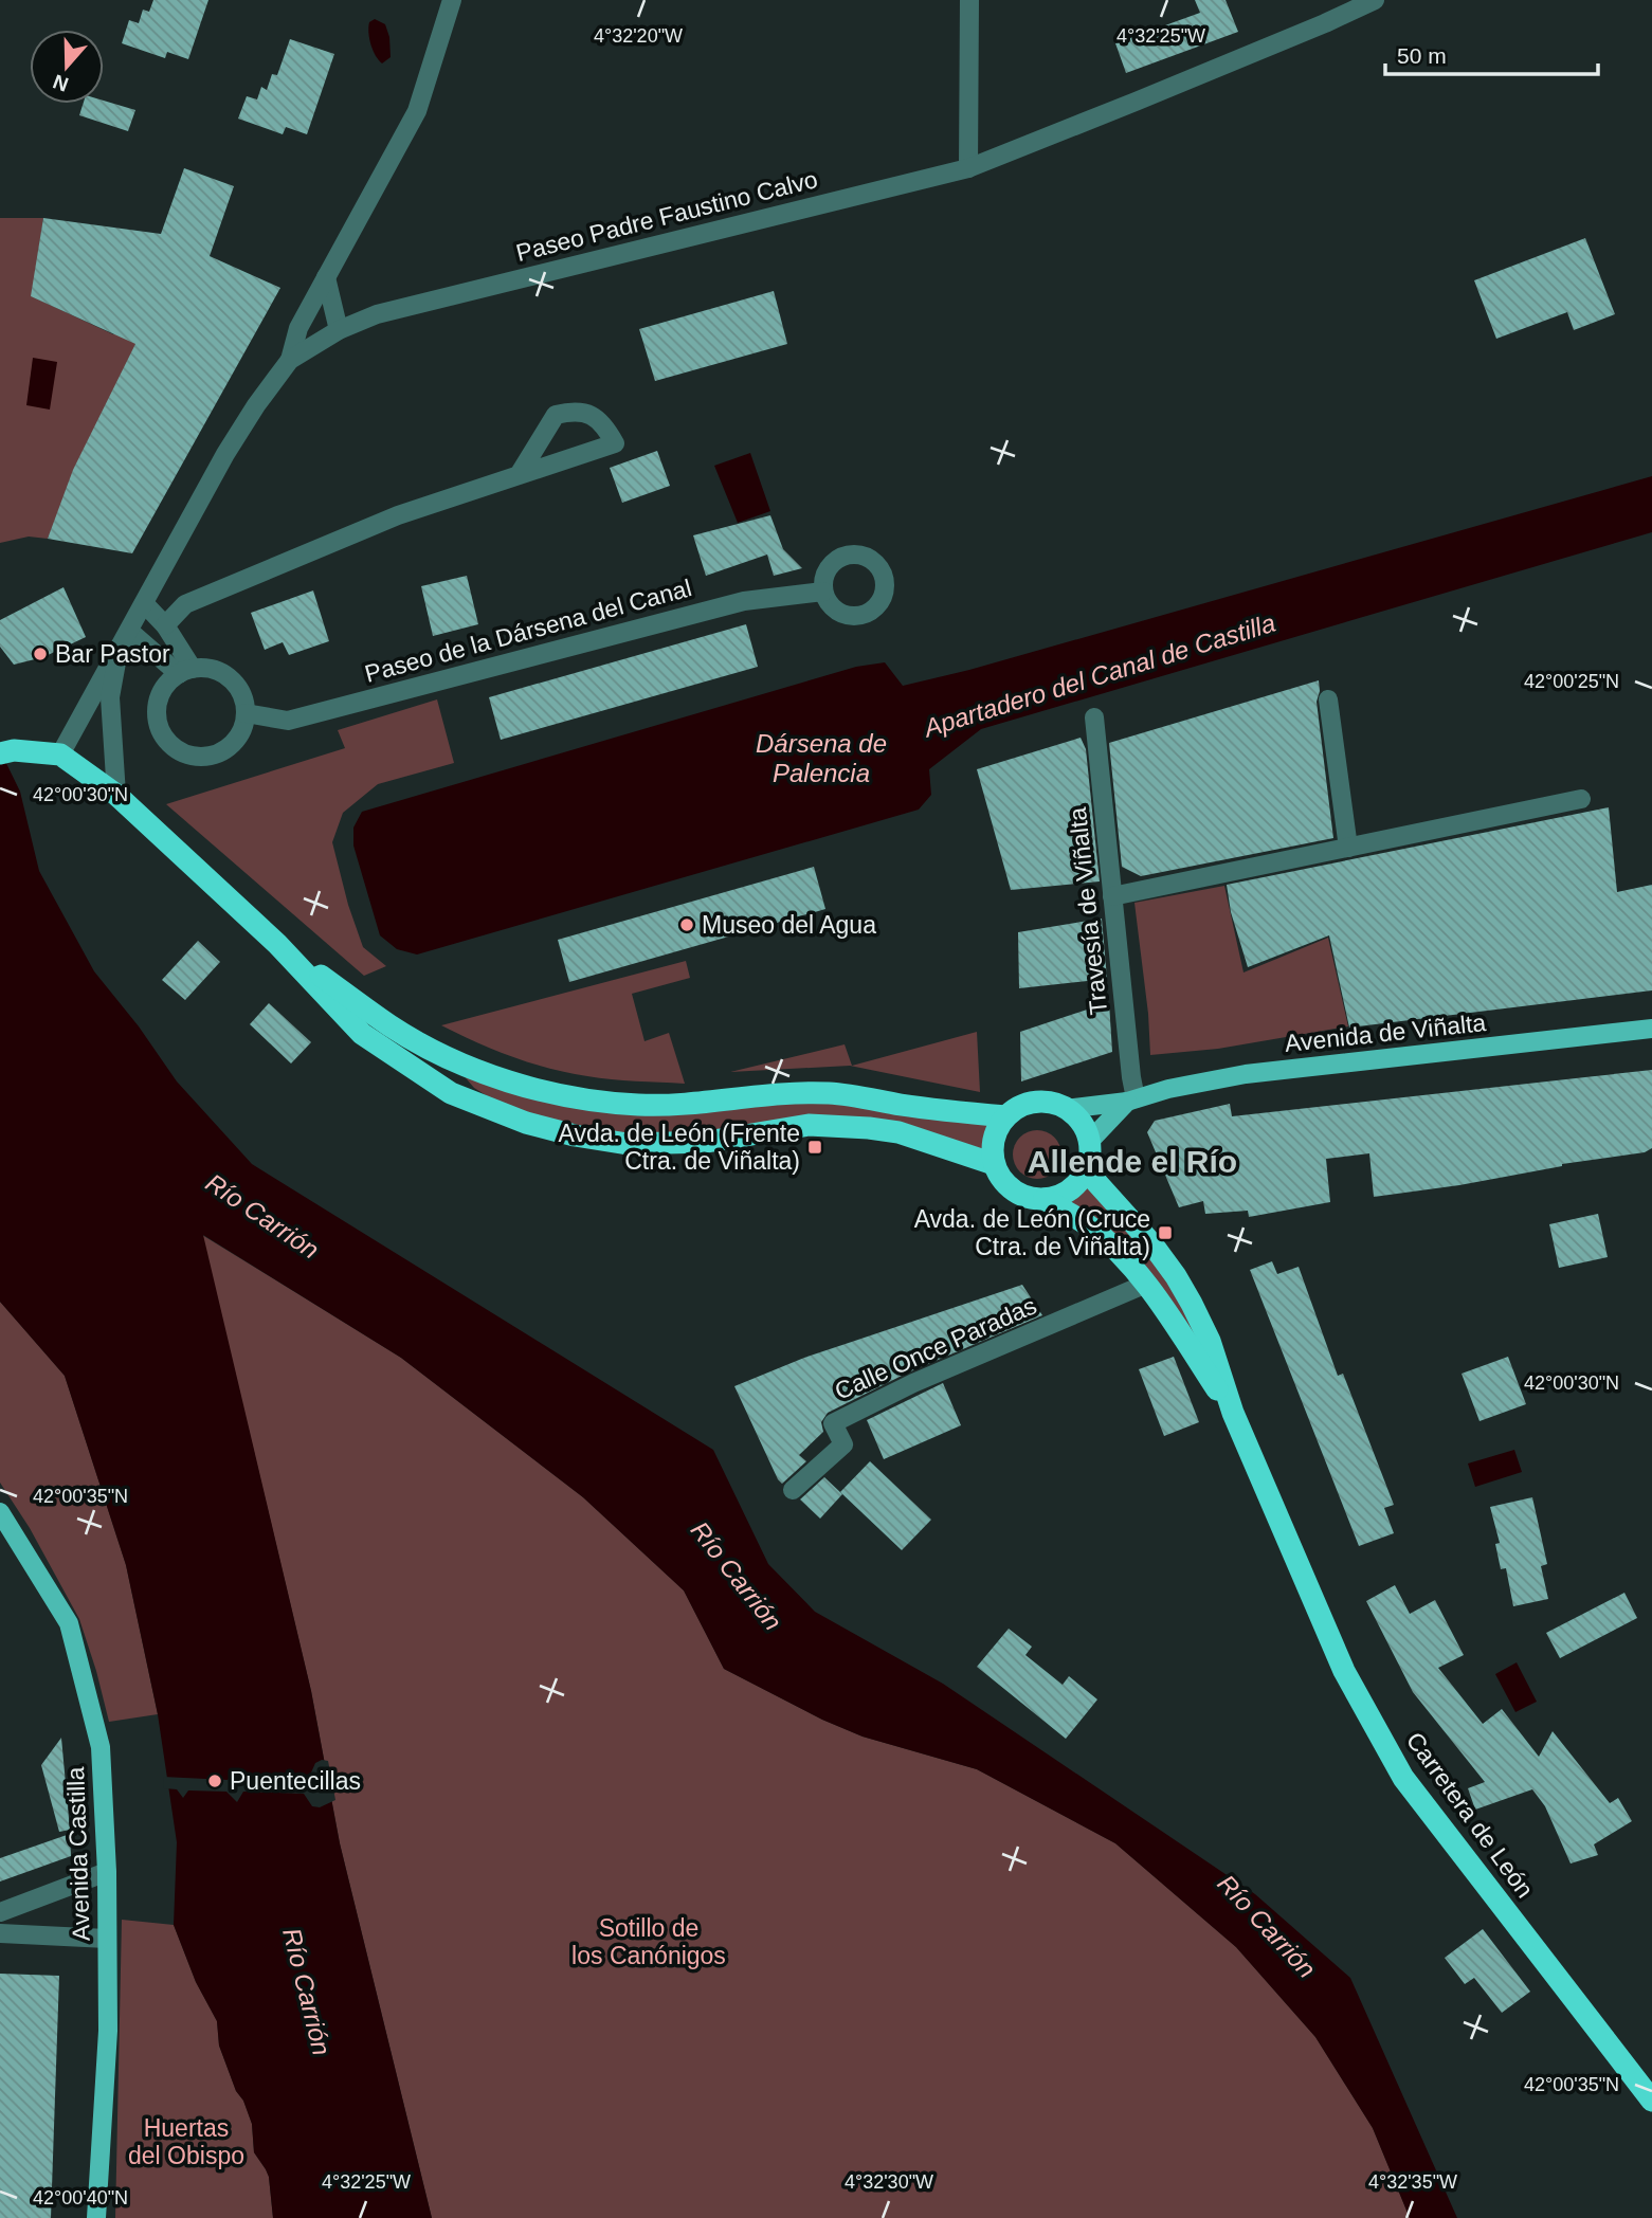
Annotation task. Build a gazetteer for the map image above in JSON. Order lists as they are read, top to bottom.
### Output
{
  "streets": {
    "highway": ["Carretera de León"],
    "main road": ["Avenida de Viñalta", "Avenida Castilla"],
    "street": [
      "Paseo Padre Faustino Calvo",
      "Paseo de la Dársena del Canal",
      "Travesía de Viñalta",
      "Calle Once Paradas"
    ]
  },
  "crossings": [
    ["Travesía de Viñalta", "Avenida de Viñalta"],
    ["Avenida de Viñalta", "Carretera de León"],
    ["Calle Once Paradas", "Carretera de León"]
  ],
  "districts": ["Allende el Río"],
  "water": ["Apartadero del Canal de Castilla", "Dársena de Palencia", "Río Carrión"],
  "parks": ["Sotillo de los Canónigos", "Huertas del Obispo"],
  "places": {
    "other": ["Bar Pastor", "Museo del Agua", "Puentecillas"],
    "transit": ["Avda. de León (Frente Ctra. de Viñalta)", "Avda. de León (Cruce Ctra. de Viñalta)"]
  },
  "scale_bar": "50 m",
  "north": "bottom",
  "coordinates": [
    "4°32'20\"W",
    "4°32'25\"W",
    "42°00'25\"N",
    "42°00'30\"N",
    "42°00'35\"N",
    "4°32'30\"W",
    "4°32'35\"W",
    "42°00'40\"N"
  ]
}
